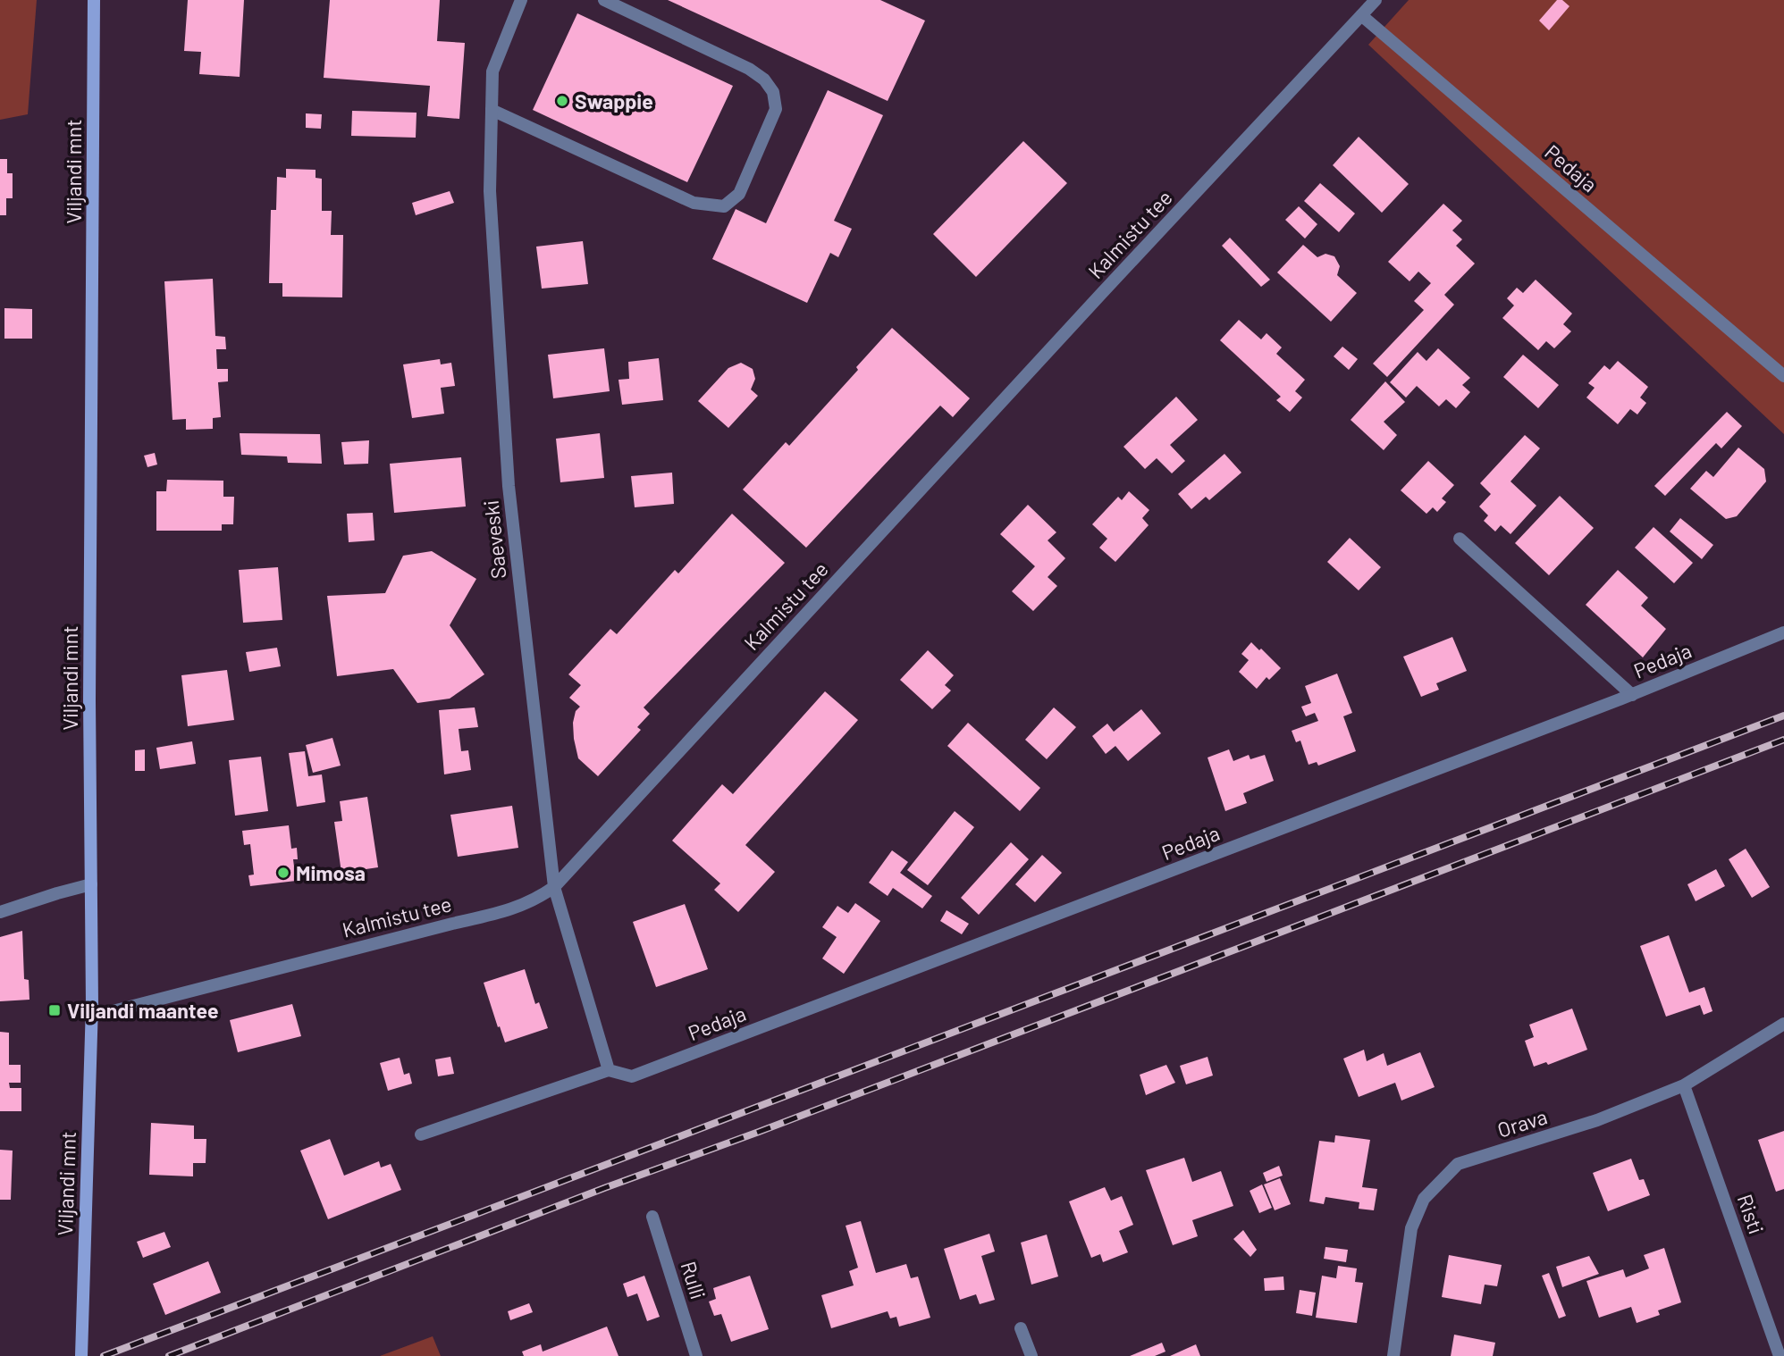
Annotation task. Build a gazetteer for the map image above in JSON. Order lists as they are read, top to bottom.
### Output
{
  "streets": {
    "main road": ["Viljandi mnt"],
    "street": [
      "Pedaja",
      "Kalmistu tee",
      "Saeveski",
      "Orava",
      "Risti",
      "Rulli"
    ]
  },
  "crossings": [
    ["Pedaja", "Kalmistu tee"],
    ["Pedaja", "Saeveski"],
    ["Viljandi mnt", "Kalmistu tee"],
    ["Kalmistu tee", "Saeveski"],
    ["Orava", "Risti"]
  ],
  "places": {
    "other": ["Swappie", "Mimosa"],
    "transit": ["Viljandi maantee"]
  }
}
